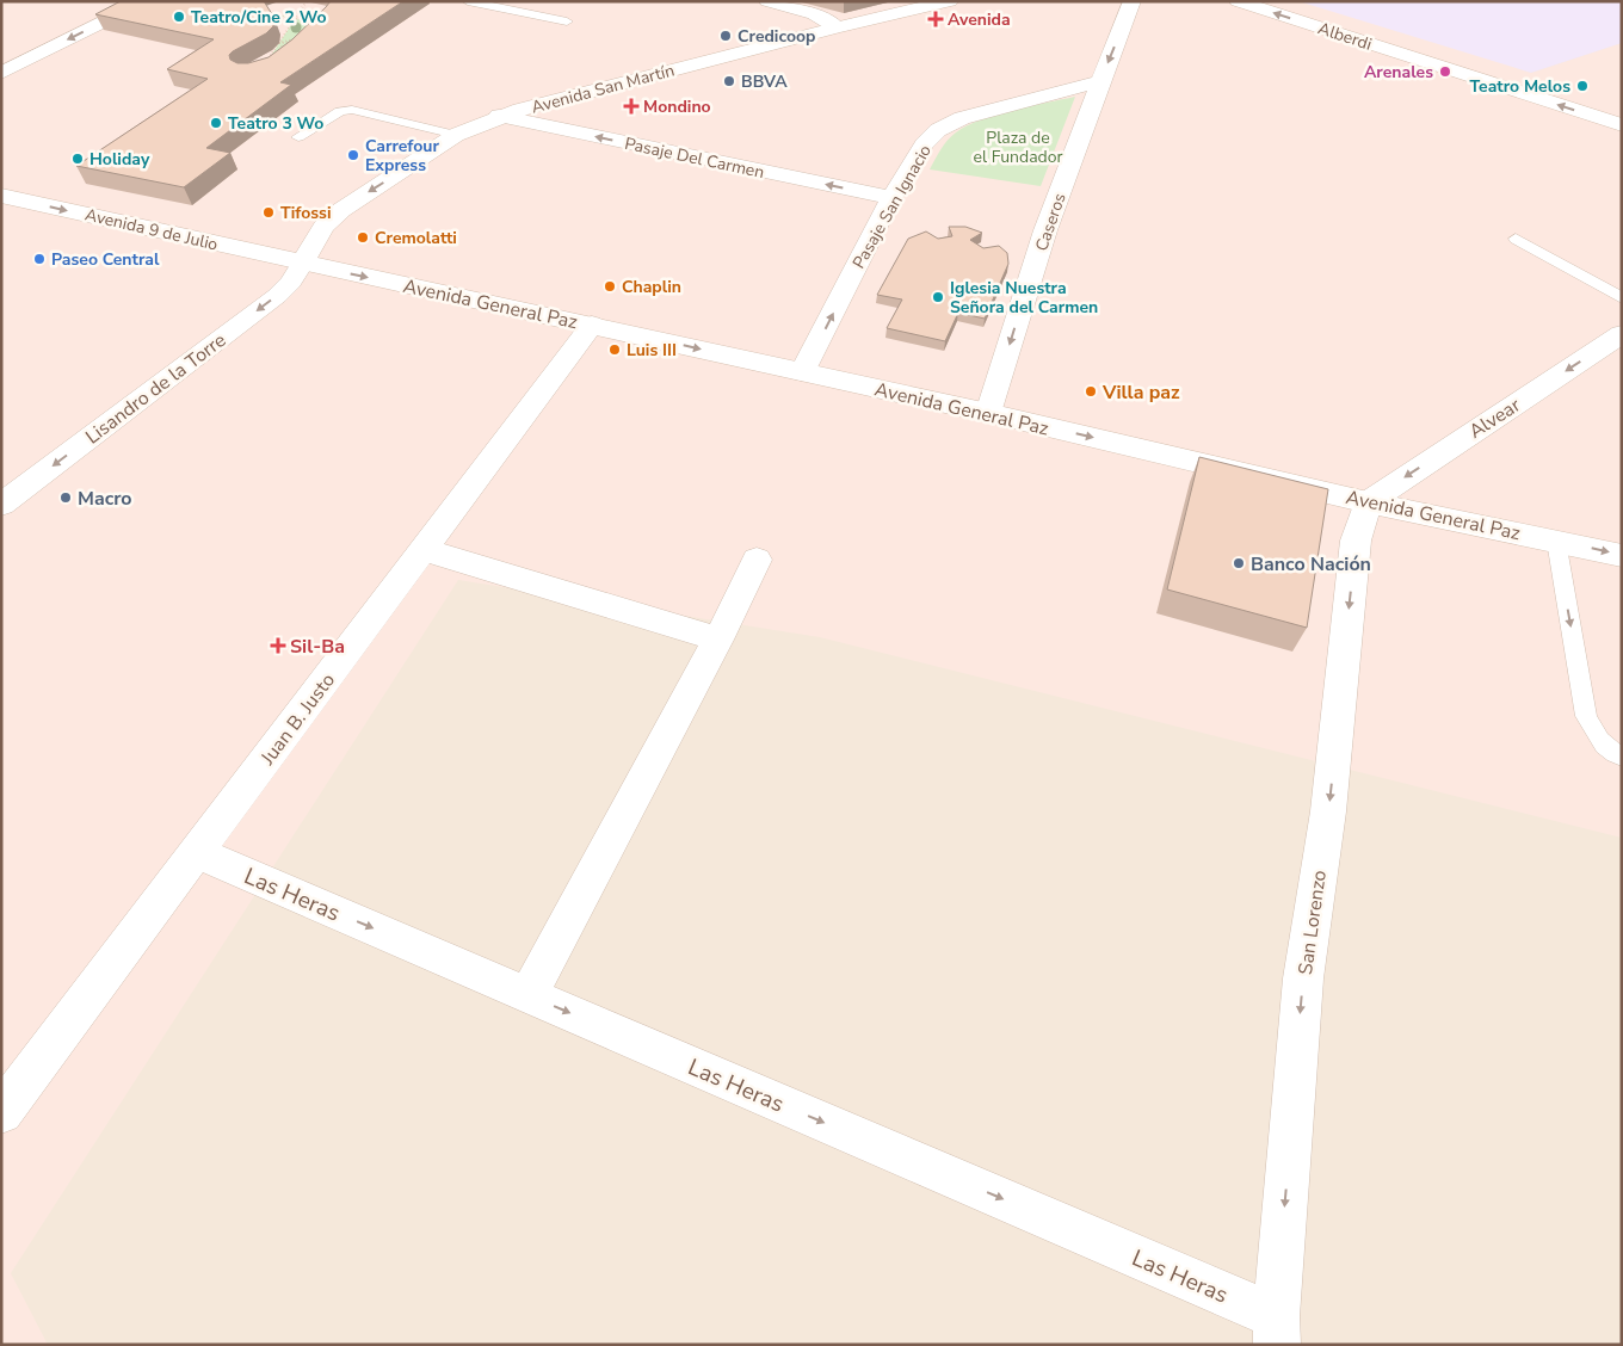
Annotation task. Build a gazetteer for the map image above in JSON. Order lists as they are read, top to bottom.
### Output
{
  "streets": {
    "street": [
      "Alberdi",
      "Avenida San Martín",
      "Pasaje Del Carmen",
      "Pasaje San Ignacio",
      "Caseros",
      "Avenida 9 de Julio",
      "Avenida General Paz",
      "Lisandro de la Torre",
      "Alvear",
      "Juan B. Justo",
      "Las Heras",
      "San Lorenzo"
    ]
  },
  "crossings": [
    ["Avenida San Martín", "Pasaje Del Carmen"],
    ["Avenida San Martín", "Avenida 9 de Julio"],
    ["Avenida San Martín", "Avenida General Paz"],
    ["Avenida San Martín", "Lisandro de la Torre"],
    ["Pasaje Del Carmen", "Pasaje San Ignacio"],
    ["Pasaje San Ignacio", "Caseros"],
    ["Pasaje San Ignacio", "Avenida General Paz"],
    ["Caseros", "Avenida General Paz"],
    ["Avenida 9 de Julio", "Avenida General Paz"],
    ["Avenida 9 de Julio", "Lisandro de la Torre"],
    ["Avenida General Paz", "Lisandro de la Torre"],
    ["Avenida General Paz", "Alvear"],
    ["Avenida General Paz", "Juan B. Justo"],
    ["Avenida General Paz", "San Lorenzo"],
    ["Alvear", "San Lorenzo"],
    ["Juan B. Justo", "Las Heras"],
    ["Las Heras", "San Lorenzo"]
  ],
  "one_way": [
    "Alberdi",
    "Pasaje Del Carmen",
    "Pasaje San Ignacio",
    "Caseros",
    "Avenida 9 de Julio",
    "Lisandro de la Torre",
    "Alvear",
    "Las Heras",
    "San Lorenzo"
  ],
  "parks": ["Plaza de el Fundador"],
  "places": {
    "other": [
      "Teatro/Cine 2 Wo",
      "Credicoop",
      "Arenales",
      "BBVA",
      "Teatro Melos",
      "Teatro 3 Wo",
      "Carrefour Express",
      "Holiday",
      "Tifossi",
      "Cremolatti",
      "Paseo Central",
      "Chaplin",
      "Iglesia Nuestra Señora del Carmen",
      "Luis III",
      "Villa paz",
      "Macro",
      "Banco Nación"
    ],
    "health": ["Avenida", "Mondino", "Sil-Ba"]
  }
}
